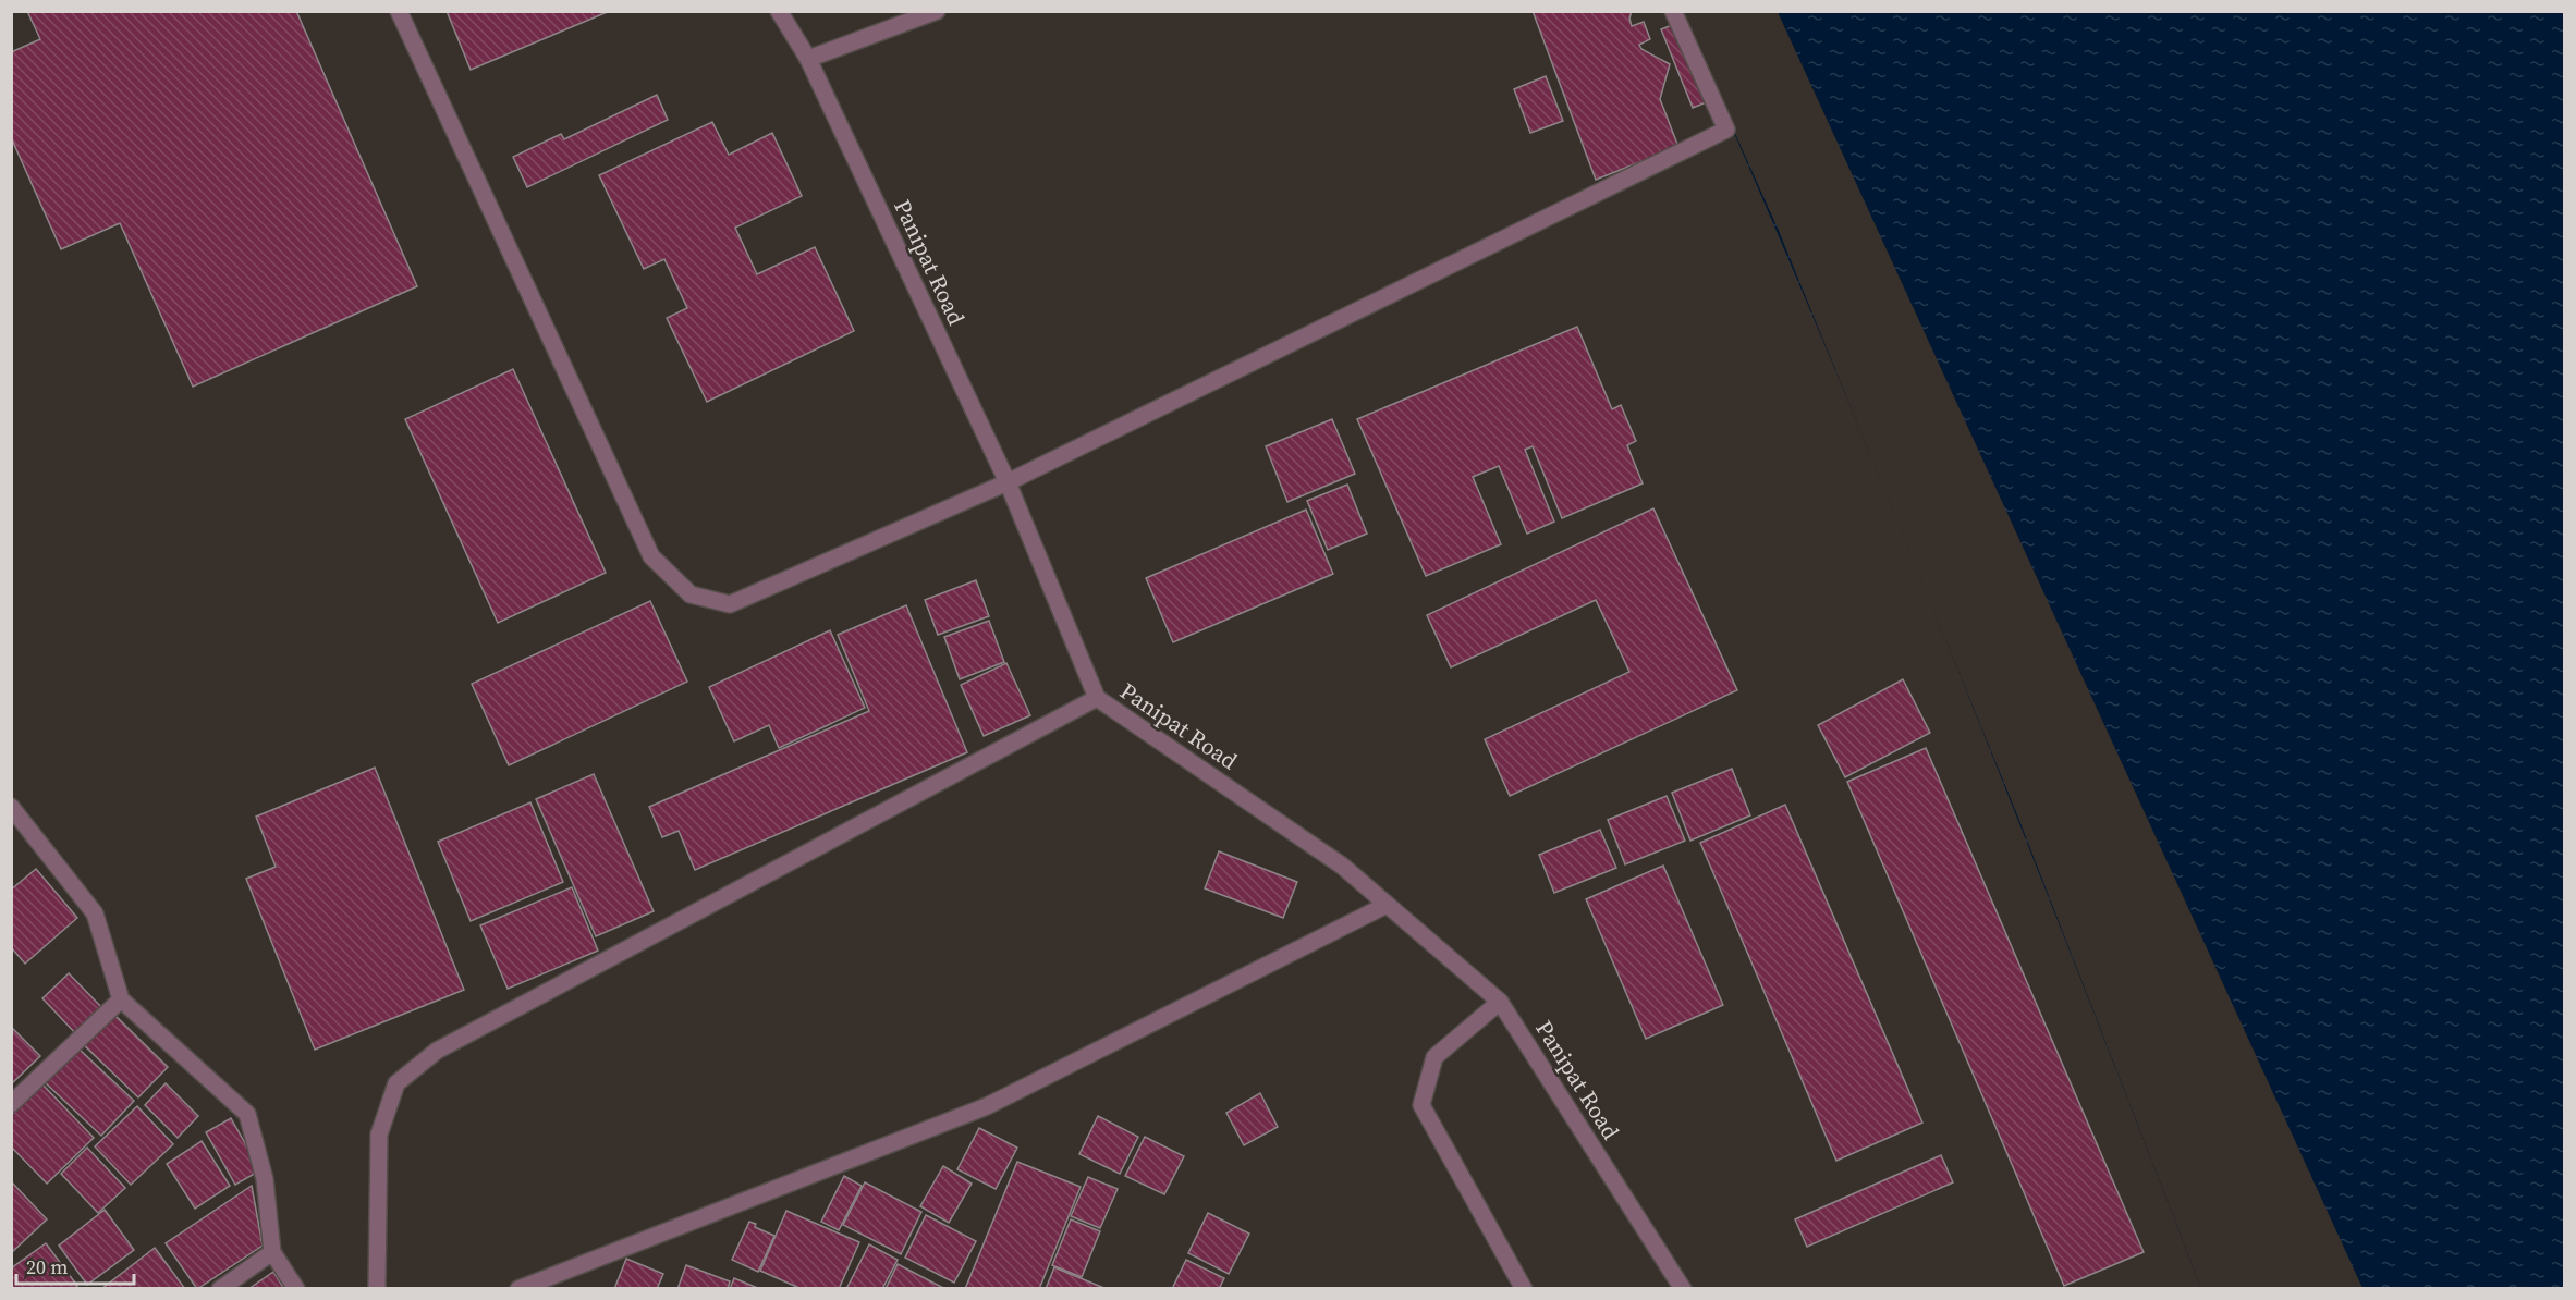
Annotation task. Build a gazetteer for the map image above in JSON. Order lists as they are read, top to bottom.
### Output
{
  "streets": {
    "street": ["Panipat Road"]
  },
  "scale_bar": "20 m"
}
